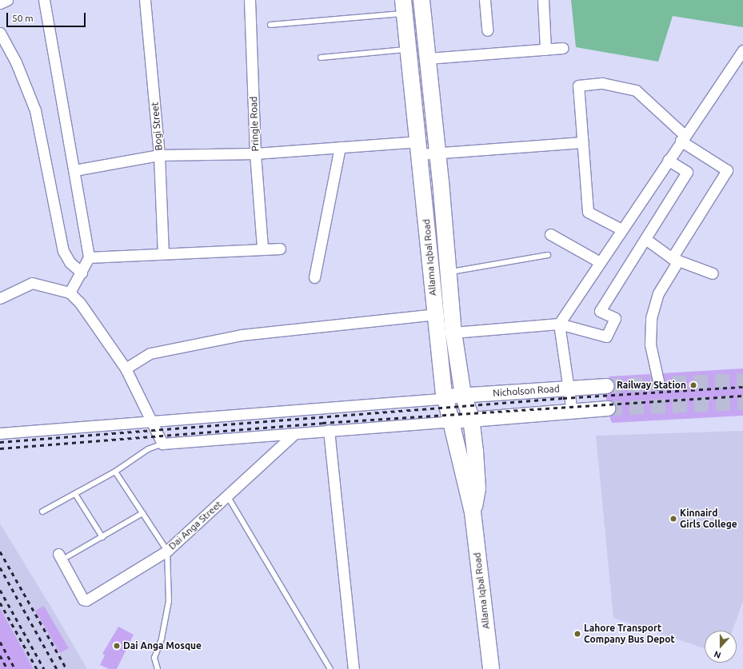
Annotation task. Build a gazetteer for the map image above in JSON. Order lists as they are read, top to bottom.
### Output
{
  "streets": {
    "main road": ["Allama Iqbal Road", "Nicholson Road"],
    "street": ["Pringle Road", "Bogi Street", "Dai Anga Street"]
  },
  "crossings": [
    ["Allama Iqbal Road", "Nicholson Road"]
  ],
  "places": [
    "Railway Station",
    "Kinnaird Girls College",
    "Lahore Transport Company Bus Depot",
    "Dai Anga Mosque"
  ],
  "scale_bar": "50 m",
  "north": "bottom"
}
